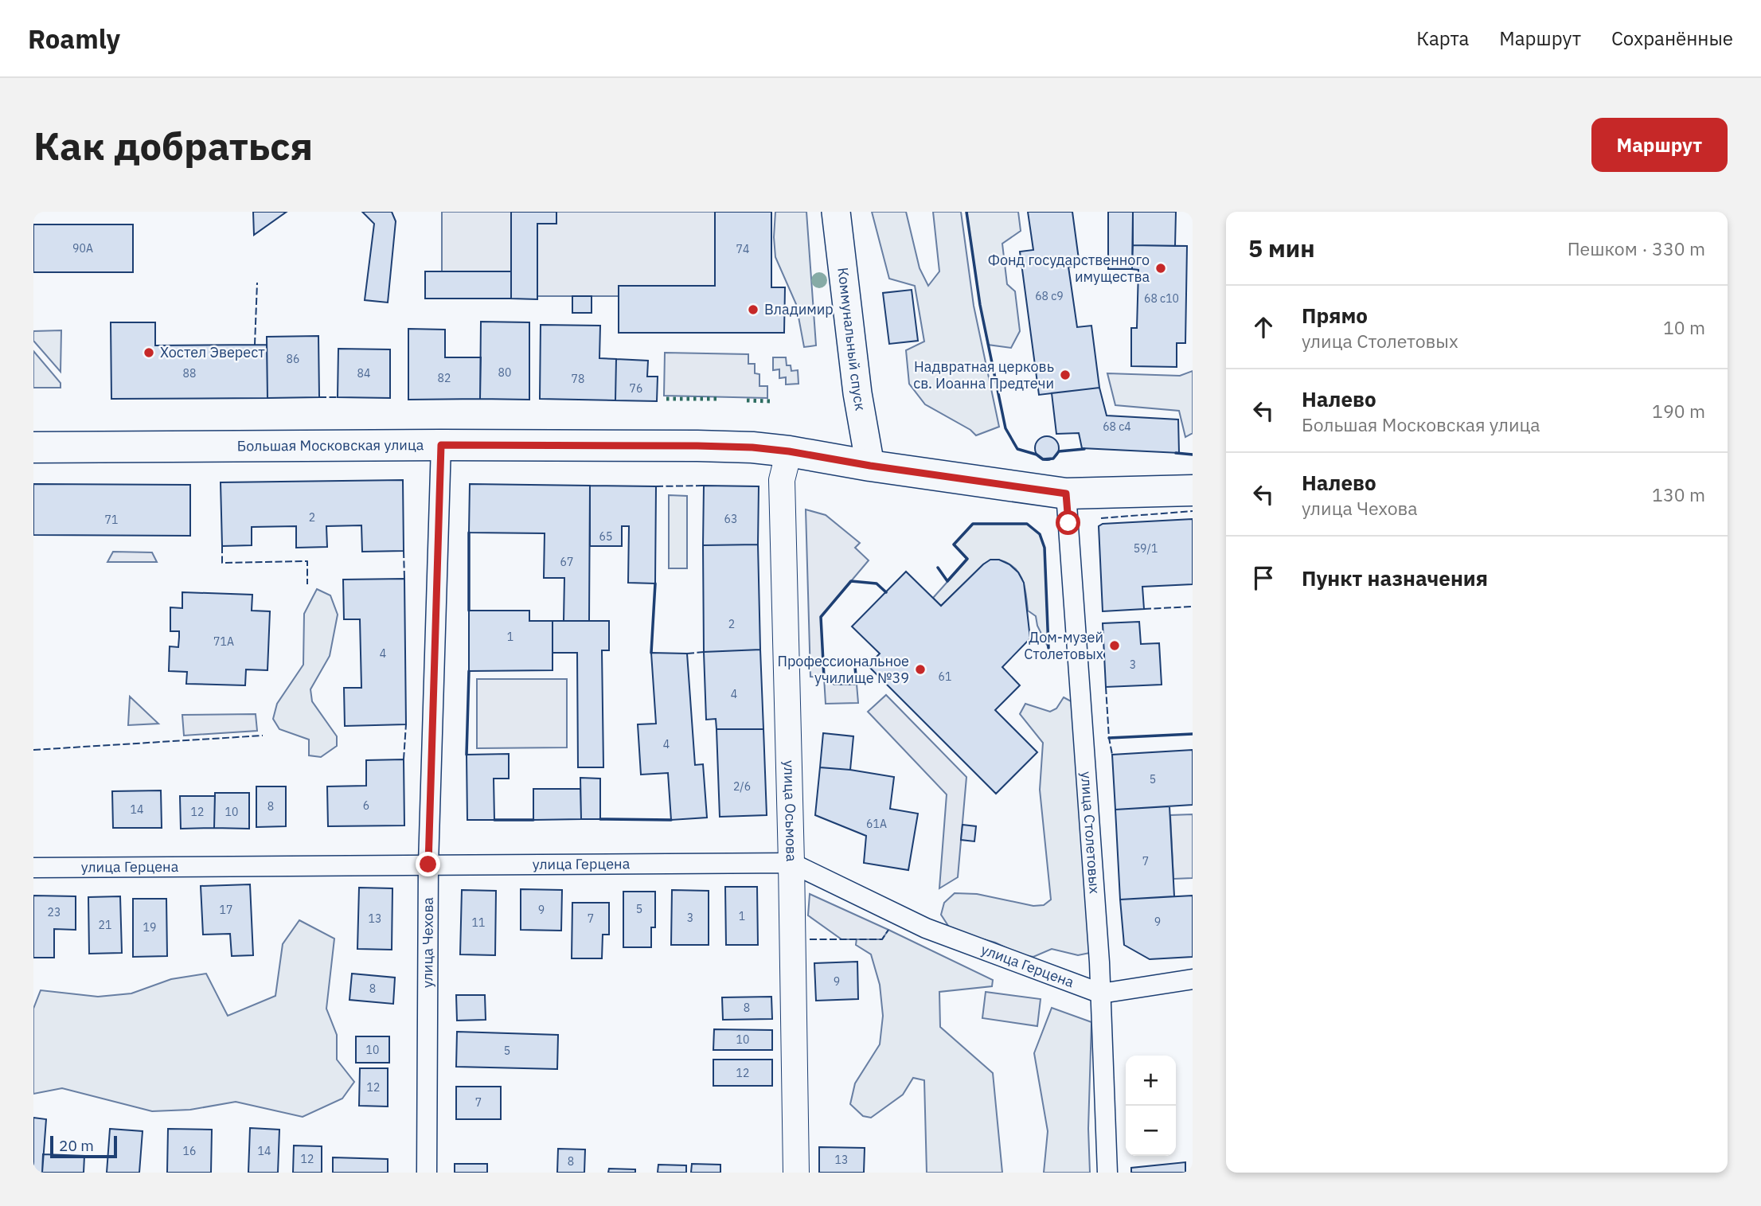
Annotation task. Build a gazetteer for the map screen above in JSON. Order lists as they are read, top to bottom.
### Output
{
  "streets": {
    "main road": ["Коммунальный спуск", "Большая Московская улица"],
    "street": [
      "улица Осьмова",
      "улица Столетовых",
      "улица Герцена",
      "улица Чехова"
    ]
  },
  "crossings": [
    ["Коммунальный спуск", "Большая Московская улица"],
    ["Большая Московская улица", "улица Осьмова"],
    ["Большая Московская улица", "улица Столетовых"],
    ["Большая Московская улица", "улица Чехова"],
    ["улица Осьмова", "улица Герцена"],
    ["улица Столетовых", "улица Герцена"],
    ["улица Герцена", "улица Чехова"]
  ],
  "places": [
    "Фонд государственного имущества",
    "Владимир",
    "Хостел Эверест",
    "Надвратная церковь св. Иоанна Предтечи",
    "Дом-музей Столетовых",
    "Профессиональное училище №39"
  ],
  "house_numbers": [
    "90А",
    "74",
    "68 с9",
    "68 с10",
    "86",
    "80",
    "88",
    "84",
    "82",
    "78",
    "76",
    "68 с4",
    "2",
    "63",
    "71",
    "65",
    "59/1",
    "67",
    "2",
    "1",
    "71А",
    "4",
    "3",
    "61",
    "4",
    "4",
    "5",
    "2/6",
    "6",
    "8",
    "14",
    "12",
    "10",
    "61А",
    "7",
    "5",
    "17",
    "9",
    "23",
    "1",
    "3",
    "13",
    "7",
    "9",
    "11",
    "21",
    "19",
    "9",
    "8",
    "8",
    "10",
    "10",
    "5",
    "12",
    "12",
    "7",
    "16",
    "14",
    "12",
    "13",
    "8"
  ],
  "scale_bar": "20 m",
  "page": {
    "header": "Roamly",
    "nav": ["Карта", "Маршрут", "Сохранённые"],
    "buttons": "Маршрут",
    "title": "Как добраться",
    "heading": ["5 мин", "Пешком · 330 m"],
    "list": [
      ["Прямо", "улица Столетовых", "10 m"],
      ["Налево", "Большая Московская улица", "190 m"],
      ["Налево", "улица Чехова", "130 m"],
      "Пункт назначения"
    ],
    "map_buttons": ["+", "−"],
    "scale": "20 m"
  }
}
